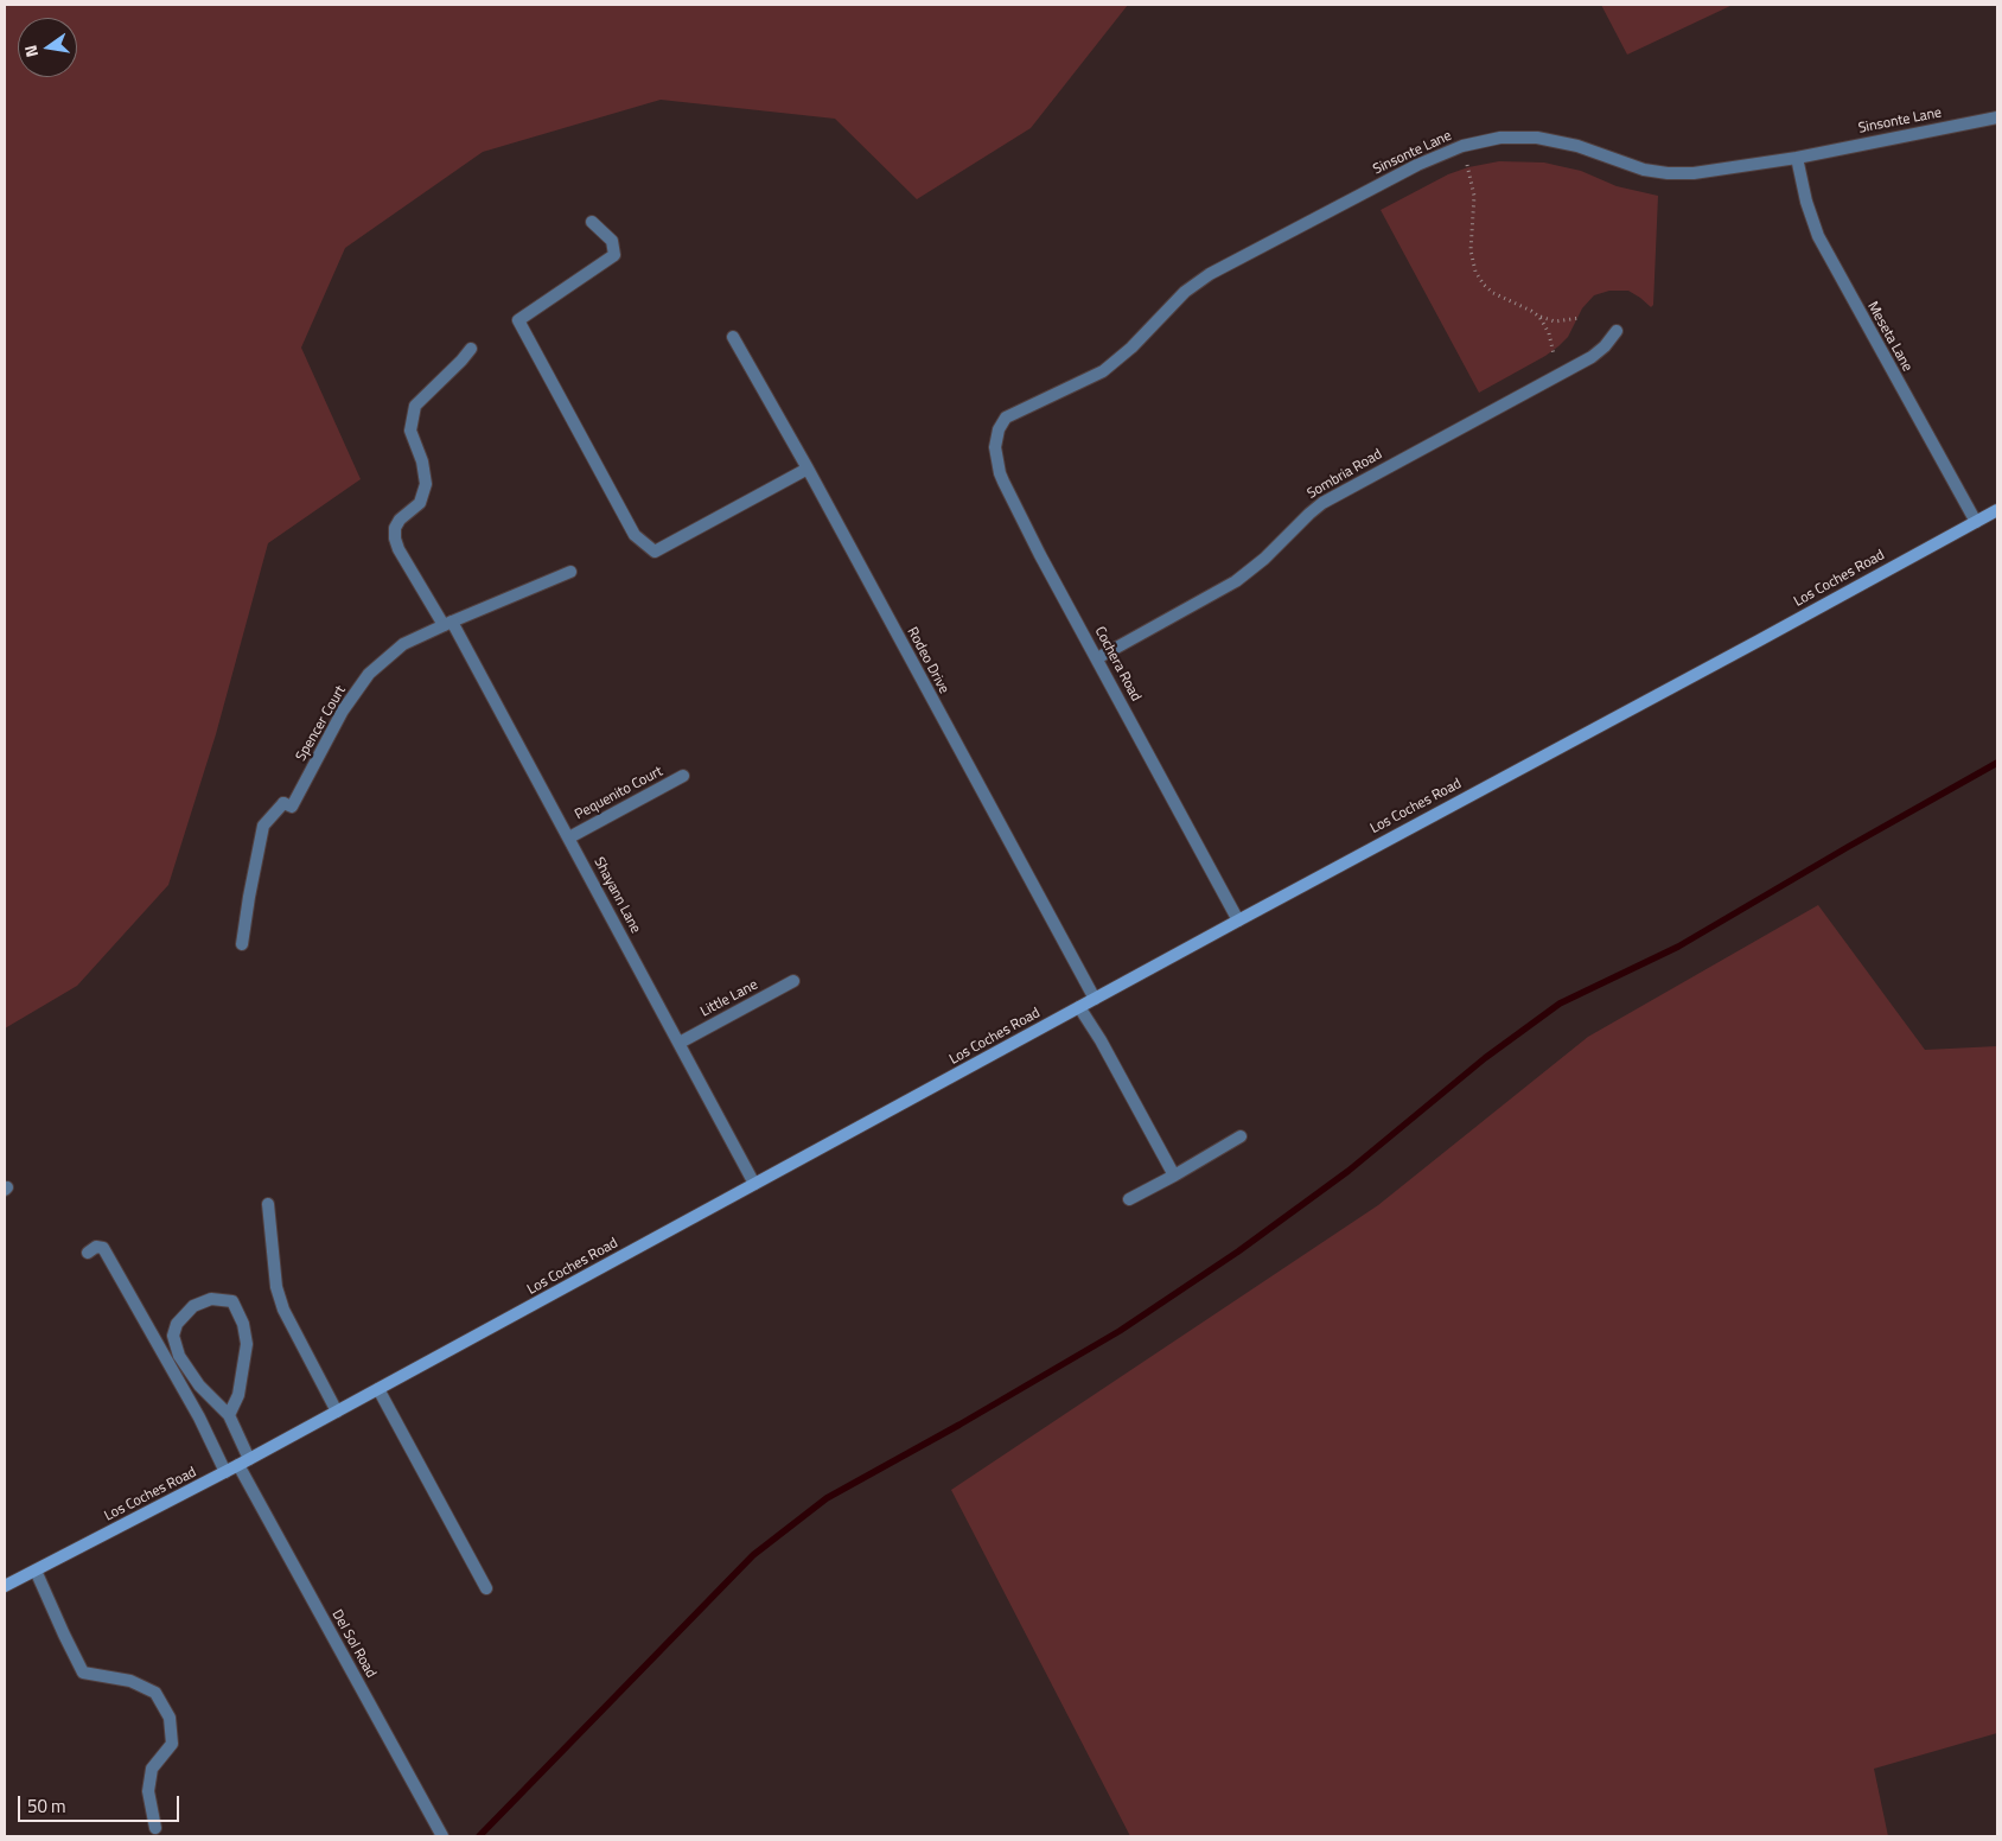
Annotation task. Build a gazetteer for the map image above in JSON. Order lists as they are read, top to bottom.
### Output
{
  "streets": {
    "main road": ["Los Coches Road"],
    "street": [
      "Sinsonte Lane",
      "Meseta Lane",
      "Sombria Road",
      "Rodeo Drive",
      "Cochera Road",
      "Spencer Court",
      "Pequenito Court",
      "Shayann Lane",
      "Little Lane",
      "Del Sol Road"
    ]
  },
  "crossings": [
    ["Sinsonte Lane", "Meseta Lane"],
    ["Sinsonte Lane", "Cochera Road"],
    ["Meseta Lane", "Los Coches Road"],
    ["Sombria Road", "Cochera Road"],
    ["Los Coches Road", "Rodeo Drive"],
    ["Los Coches Road", "Cochera Road"],
    ["Los Coches Road", "Shayann Lane"],
    ["Los Coches Road", "Del Sol Road"],
    ["Spencer Court", "Shayann Lane"],
    ["Pequenito Court", "Shayann Lane"],
    ["Shayann Lane", "Little Lane"]
  ],
  "scale_bar": "50 m",
  "north": "left"
}
